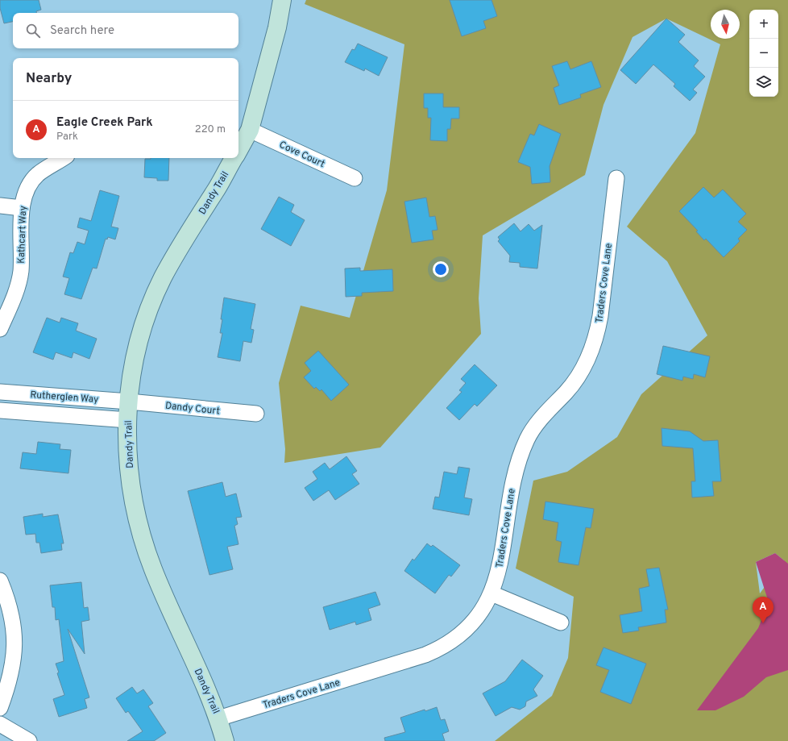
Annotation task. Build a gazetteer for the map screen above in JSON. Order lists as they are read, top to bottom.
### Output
{
  "streets": {
    "street": [
      "Cove Court",
      "Dandy Trail",
      "Kathcart Way",
      "Traders Cove Lane",
      "Rutherglen Way",
      "Dandy Court"
    ]
  },
  "crossings": [
    ["Cove Court", "Dandy Trail"],
    ["Dandy Trail", "Traders Cove Lane"],
    ["Dandy Trail", "Rutherglen Way"],
    ["Dandy Trail", "Dandy Court"],
    ["Rutherglen Way", "Dandy Court"]
  ],
  "north": "bottom",
  "page": {
    "map_buttons": ["+", "−"],
    "search": "Search here",
    "heading": "Nearby",
    "list": [
      {
        "mark": "A",
        "name": "Eagle Creek Park",
        "note": "Park",
        "value": "220 m"
      }
    ],
    "pins": "A"
  }
}
